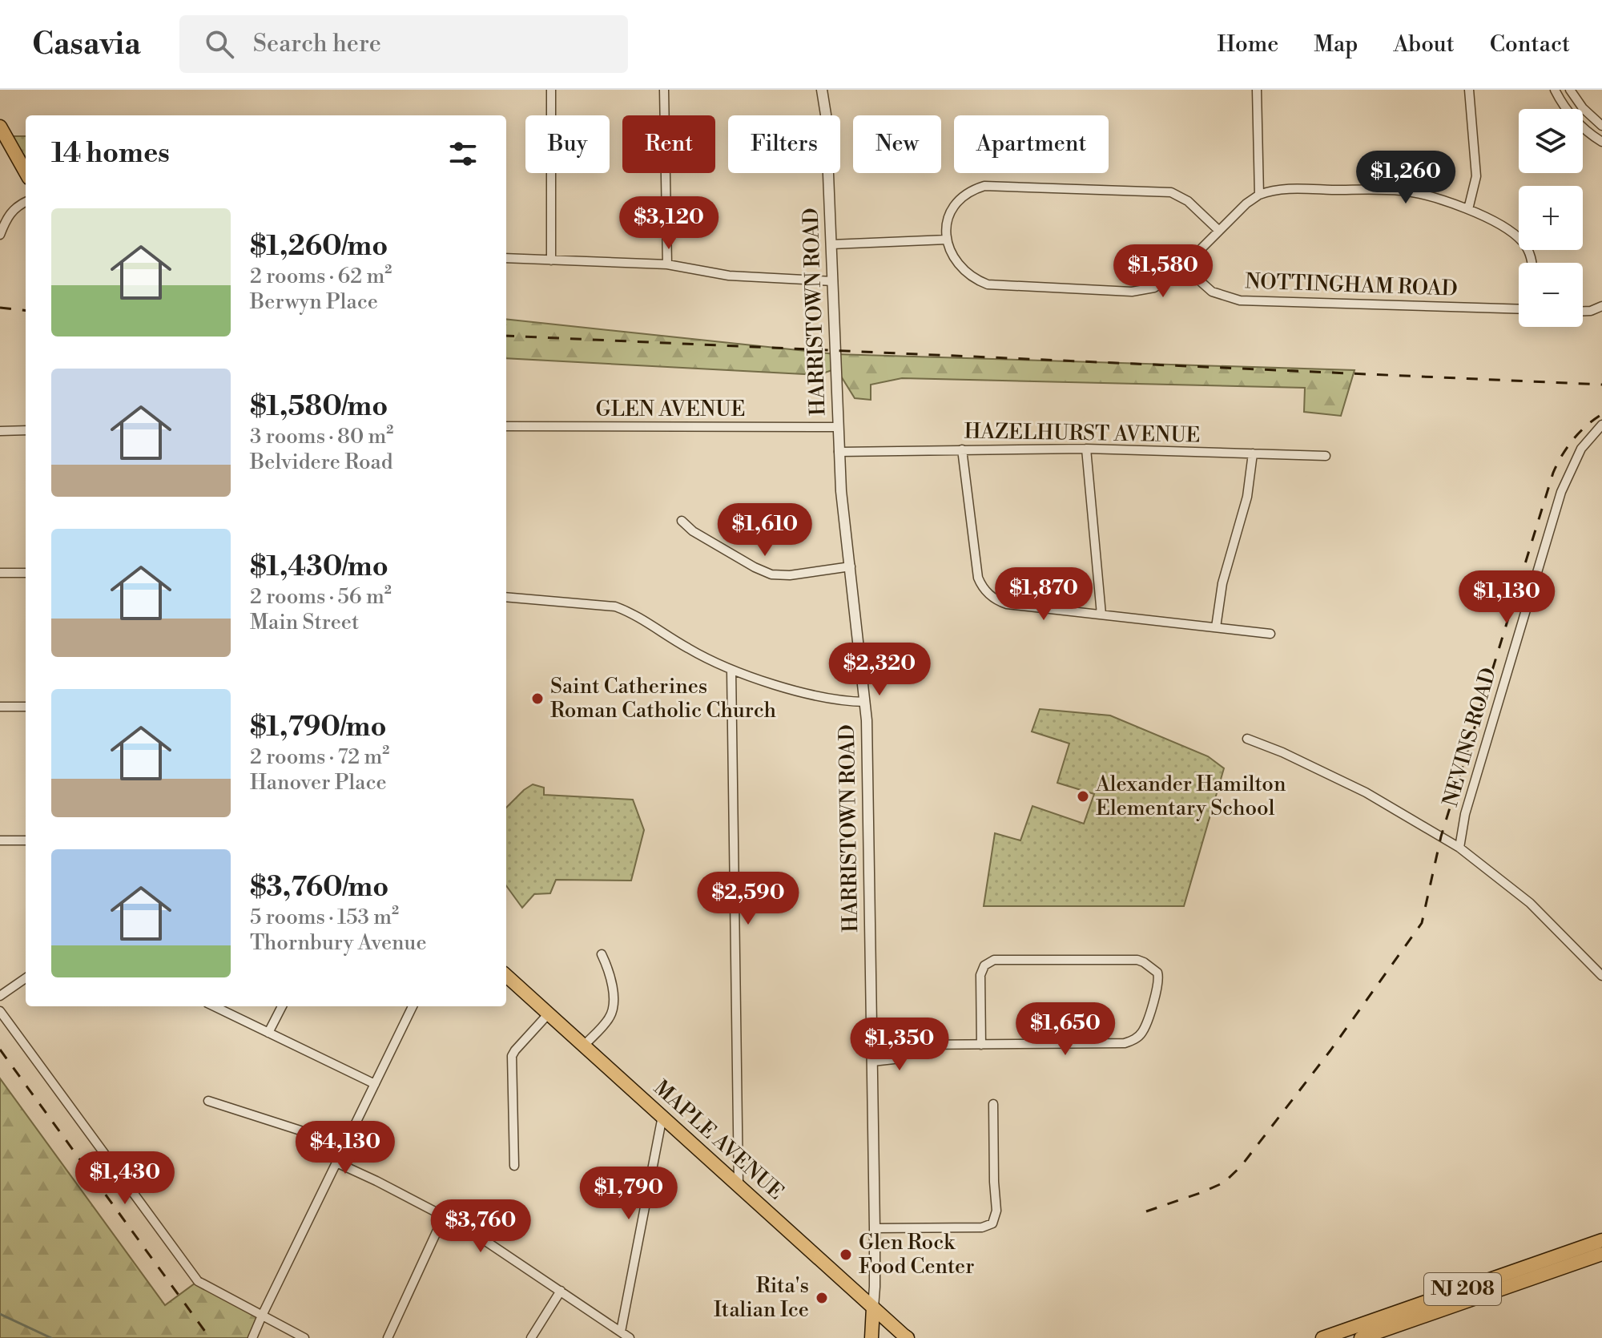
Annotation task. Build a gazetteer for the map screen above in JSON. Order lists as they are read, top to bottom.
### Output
{
  "streets": {
    "main road": ["HARRISTOWN ROAD", "MAPLE AVENUE", "NJ 208"],
    "street": [
      "NOTTINGHAM ROAD",
      "GLEN AVENUE",
      "HAZELHURST AVENUE",
      "NEVINS ROAD"
    ]
  },
  "crossings": [
    ["HARRISTOWN ROAD", "GLEN AVENUE"],
    ["HARRISTOWN ROAD", "HAZELHURST AVENUE"],
    ["HARRISTOWN ROAD", "MAPLE AVENUE"]
  ],
  "places": [
    "Saint Catherines Roman Catholic Church",
    "Alexander Hamilton Elementary School",
    "Glen Rock Food Center",
    "Rita's Italian Ice"
  ],
  "page": {
    "header": "Casavia",
    "search": "Search here",
    "nav": [
      "Home",
      "Map",
      "About",
      "Contact"
    ],
    "map_buttons": ["+", "−"],
    "chip": [
      "Buy",
      "Rent",
      "Filters",
      "New",
      "Apartment"
    ],
    "heading": "14 homes",
    "price": [
      "$1,260",
      "$3,120",
      "$1,580",
      "$1,610",
      "$1,870",
      "$1,130",
      "$2,320",
      "$2,590",
      "$1,650",
      "$1,350",
      "$4,130",
      "$1,430",
      "$1,790",
      "$3,760"
    ],
    "list": [
      {
        "name": "$1,260/mo",
        "note": "2 rooms · 62 m² · Berwyn Place"
      },
      {
        "name": "$1,580/mo",
        "note": "3 rooms · 80 m² · Belvidere Road"
      },
      {
        "name": "$1,430/mo",
        "note": "2 rooms · 56 m² · Main Street"
      },
      {
        "name": "$1,790/mo",
        "note": "2 rooms · 72 m² · Hanover Place"
      },
      {
        "name": "$3,760/mo",
        "note": "5 rooms · 153 m² · Thornbury Avenue"
      }
    ]
  }
}
